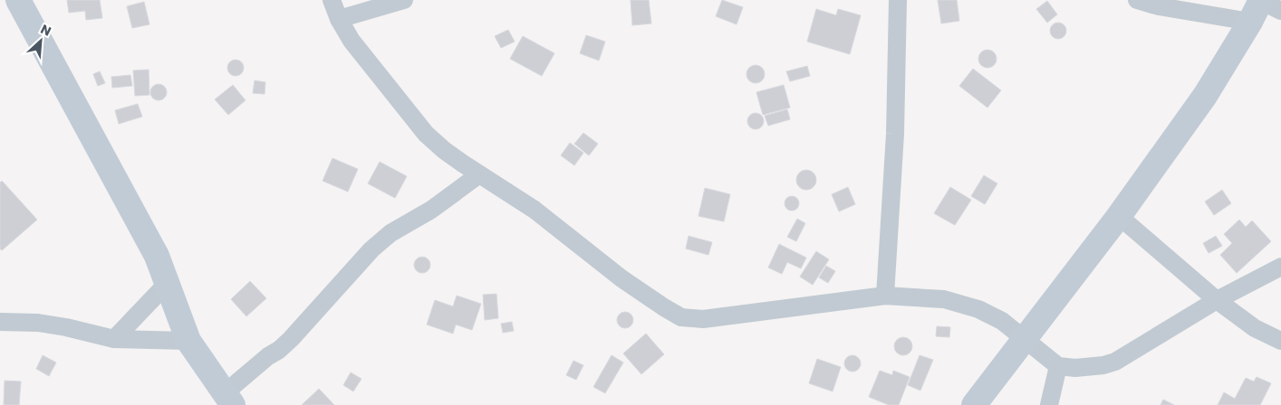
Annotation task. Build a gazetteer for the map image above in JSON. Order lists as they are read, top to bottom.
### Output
{
  "north": "top right"
}
